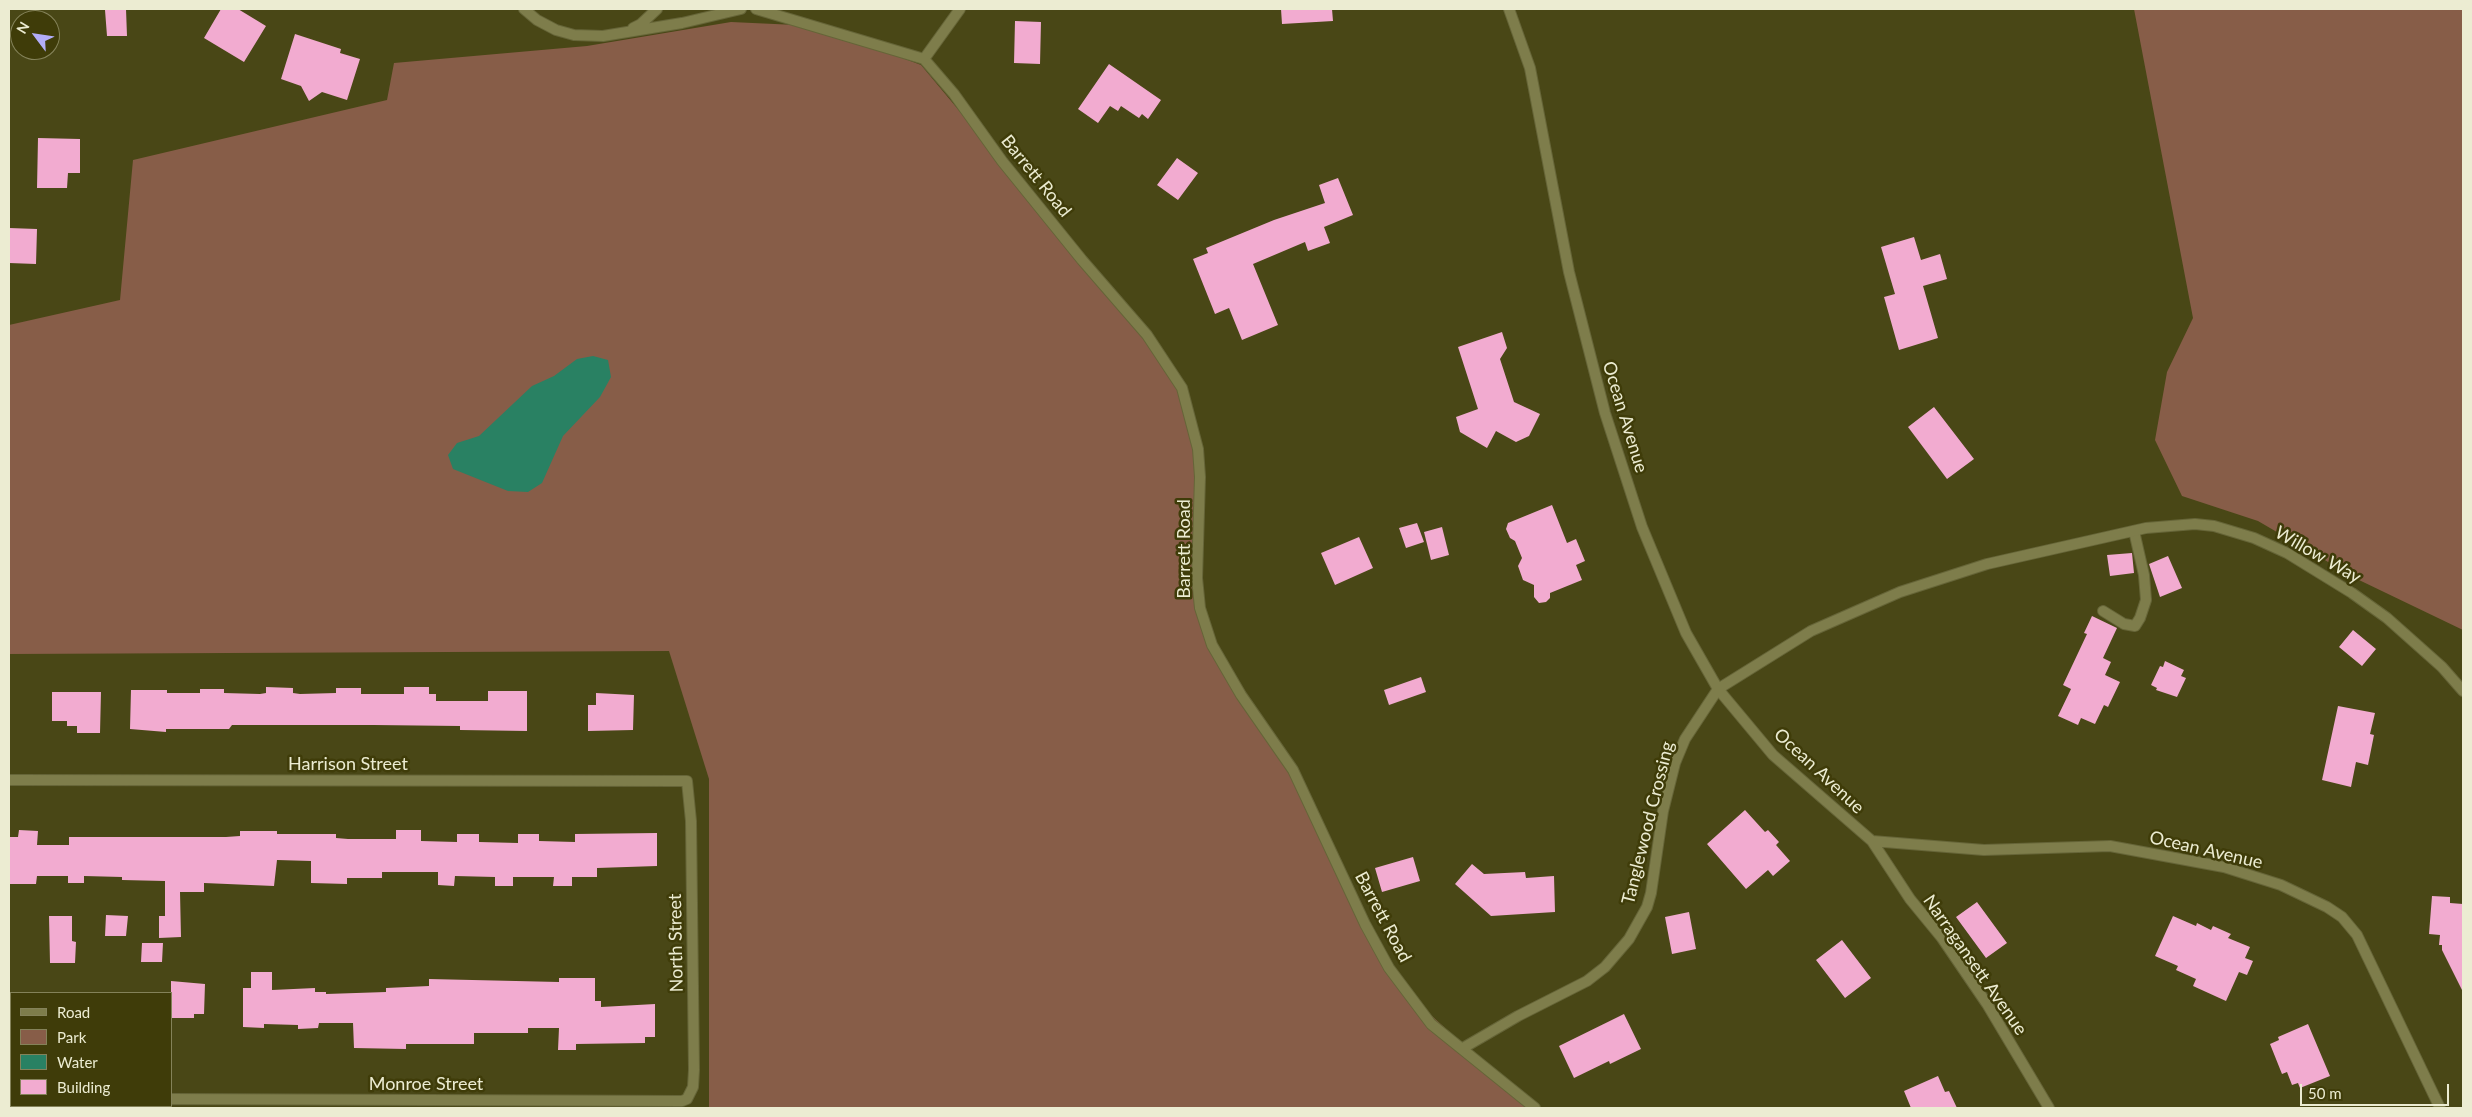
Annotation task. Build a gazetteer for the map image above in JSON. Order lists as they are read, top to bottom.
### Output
{
  "streets": {
    "street": [
      "Barrett Road",
      "Ocean Avenue",
      "Willow Way",
      "Harrison Street",
      "Tanglewood Crossing",
      "North Street",
      "Narragansett Avenue",
      "Monroe Street"
    ]
  },
  "crossings": [
    ["Barrett Road", "Tanglewood Crossing"],
    ["Ocean Avenue", "Tanglewood Crossing"],
    ["Ocean Avenue", "Narragansett Avenue"],
    ["Willow Way", "Tanglewood Crossing"],
    ["Harrison Street", "North Street"],
    ["North Street", "Monroe Street"]
  ],
  "legend": [
    "Road",
    "Park",
    "Water",
    "Building"
  ],
  "scale_bar": "50 m",
  "north": "top left"
}
